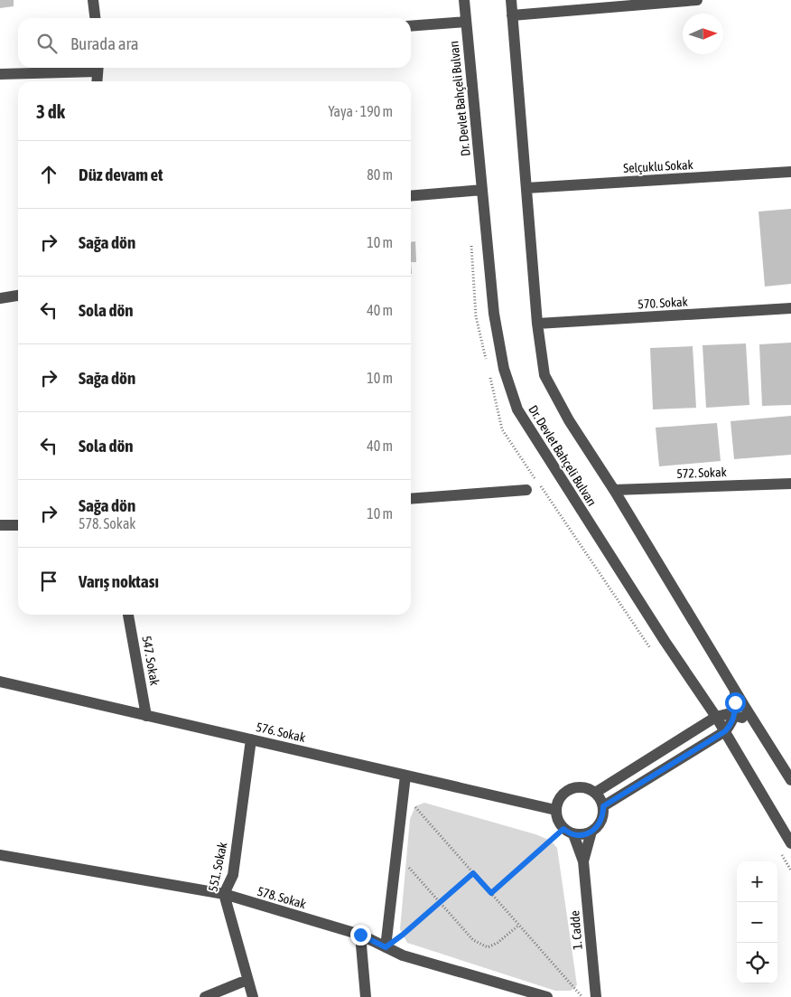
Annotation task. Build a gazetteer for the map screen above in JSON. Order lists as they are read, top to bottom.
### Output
{
  "streets": {
    "street": [
      "Dr. Devlet Bahçeli Bulvarı",
      "Selçuklu Sokak",
      "570. Sokak",
      "572. Sokak",
      "547. Sokak",
      "576. Sokak",
      "551. Sokak",
      "578. Sokak",
      "1. Cadde"
    ]
  },
  "crossings": [
    ["Dr. Devlet Bahçeli Bulvarı", "Selçuklu Sokak"],
    ["Dr. Devlet Bahçeli Bulvarı", "570. Sokak"],
    ["Dr. Devlet Bahçeli Bulvarı", "572. Sokak"],
    ["547. Sokak", "576. Sokak"],
    ["576. Sokak", "551. Sokak"],
    ["551. Sokak", "578. Sokak"]
  ],
  "north": "right",
  "page": {
    "search": "Burada ara",
    "heading": ["3 dk", "Yaya · 190 m"],
    "list": [
      ["Düz devam et", "80 m"],
      ["Sağa dön", "10 m"],
      ["Sola dön", "40 m"],
      ["Sağa dön", "10 m"],
      ["Sola dön", "40 m"],
      ["Sağa dön", "578. Sokak", "10 m"],
      "Varış noktası"
    ],
    "map_buttons": ["+", "−"]
  }
}
